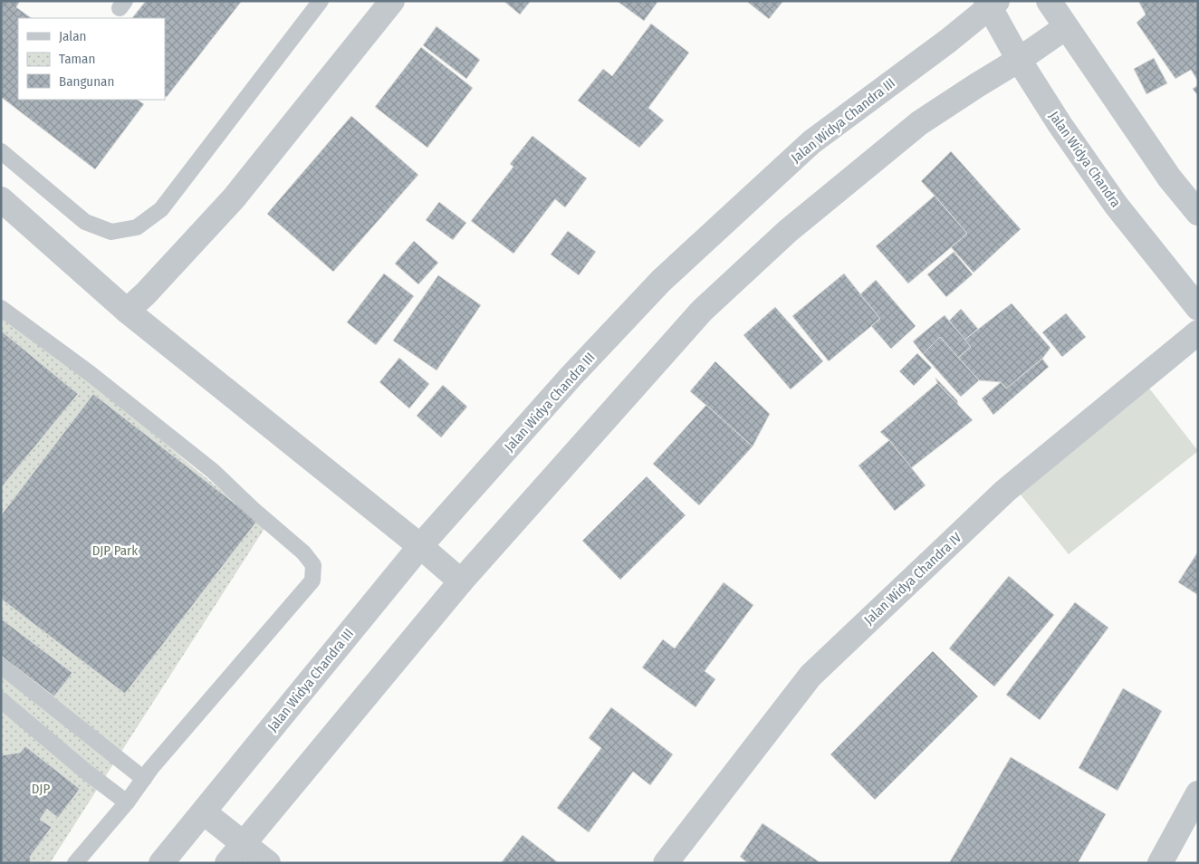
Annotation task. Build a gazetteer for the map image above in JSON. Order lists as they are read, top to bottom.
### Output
{
  "streets": {
    "street": ["Jalan Widya Chandra III", "Jalan Widya Chandra", "Jalan Widya Chandra IV"]
  },
  "crossings": [
    ["Jalan Widya Chandra III", "Jalan Widya Chandra"]
  ],
  "parks": ["DJP Park", "DJP"],
  "legend": ["Jalan", "Taman", "Bangunan"]
}
